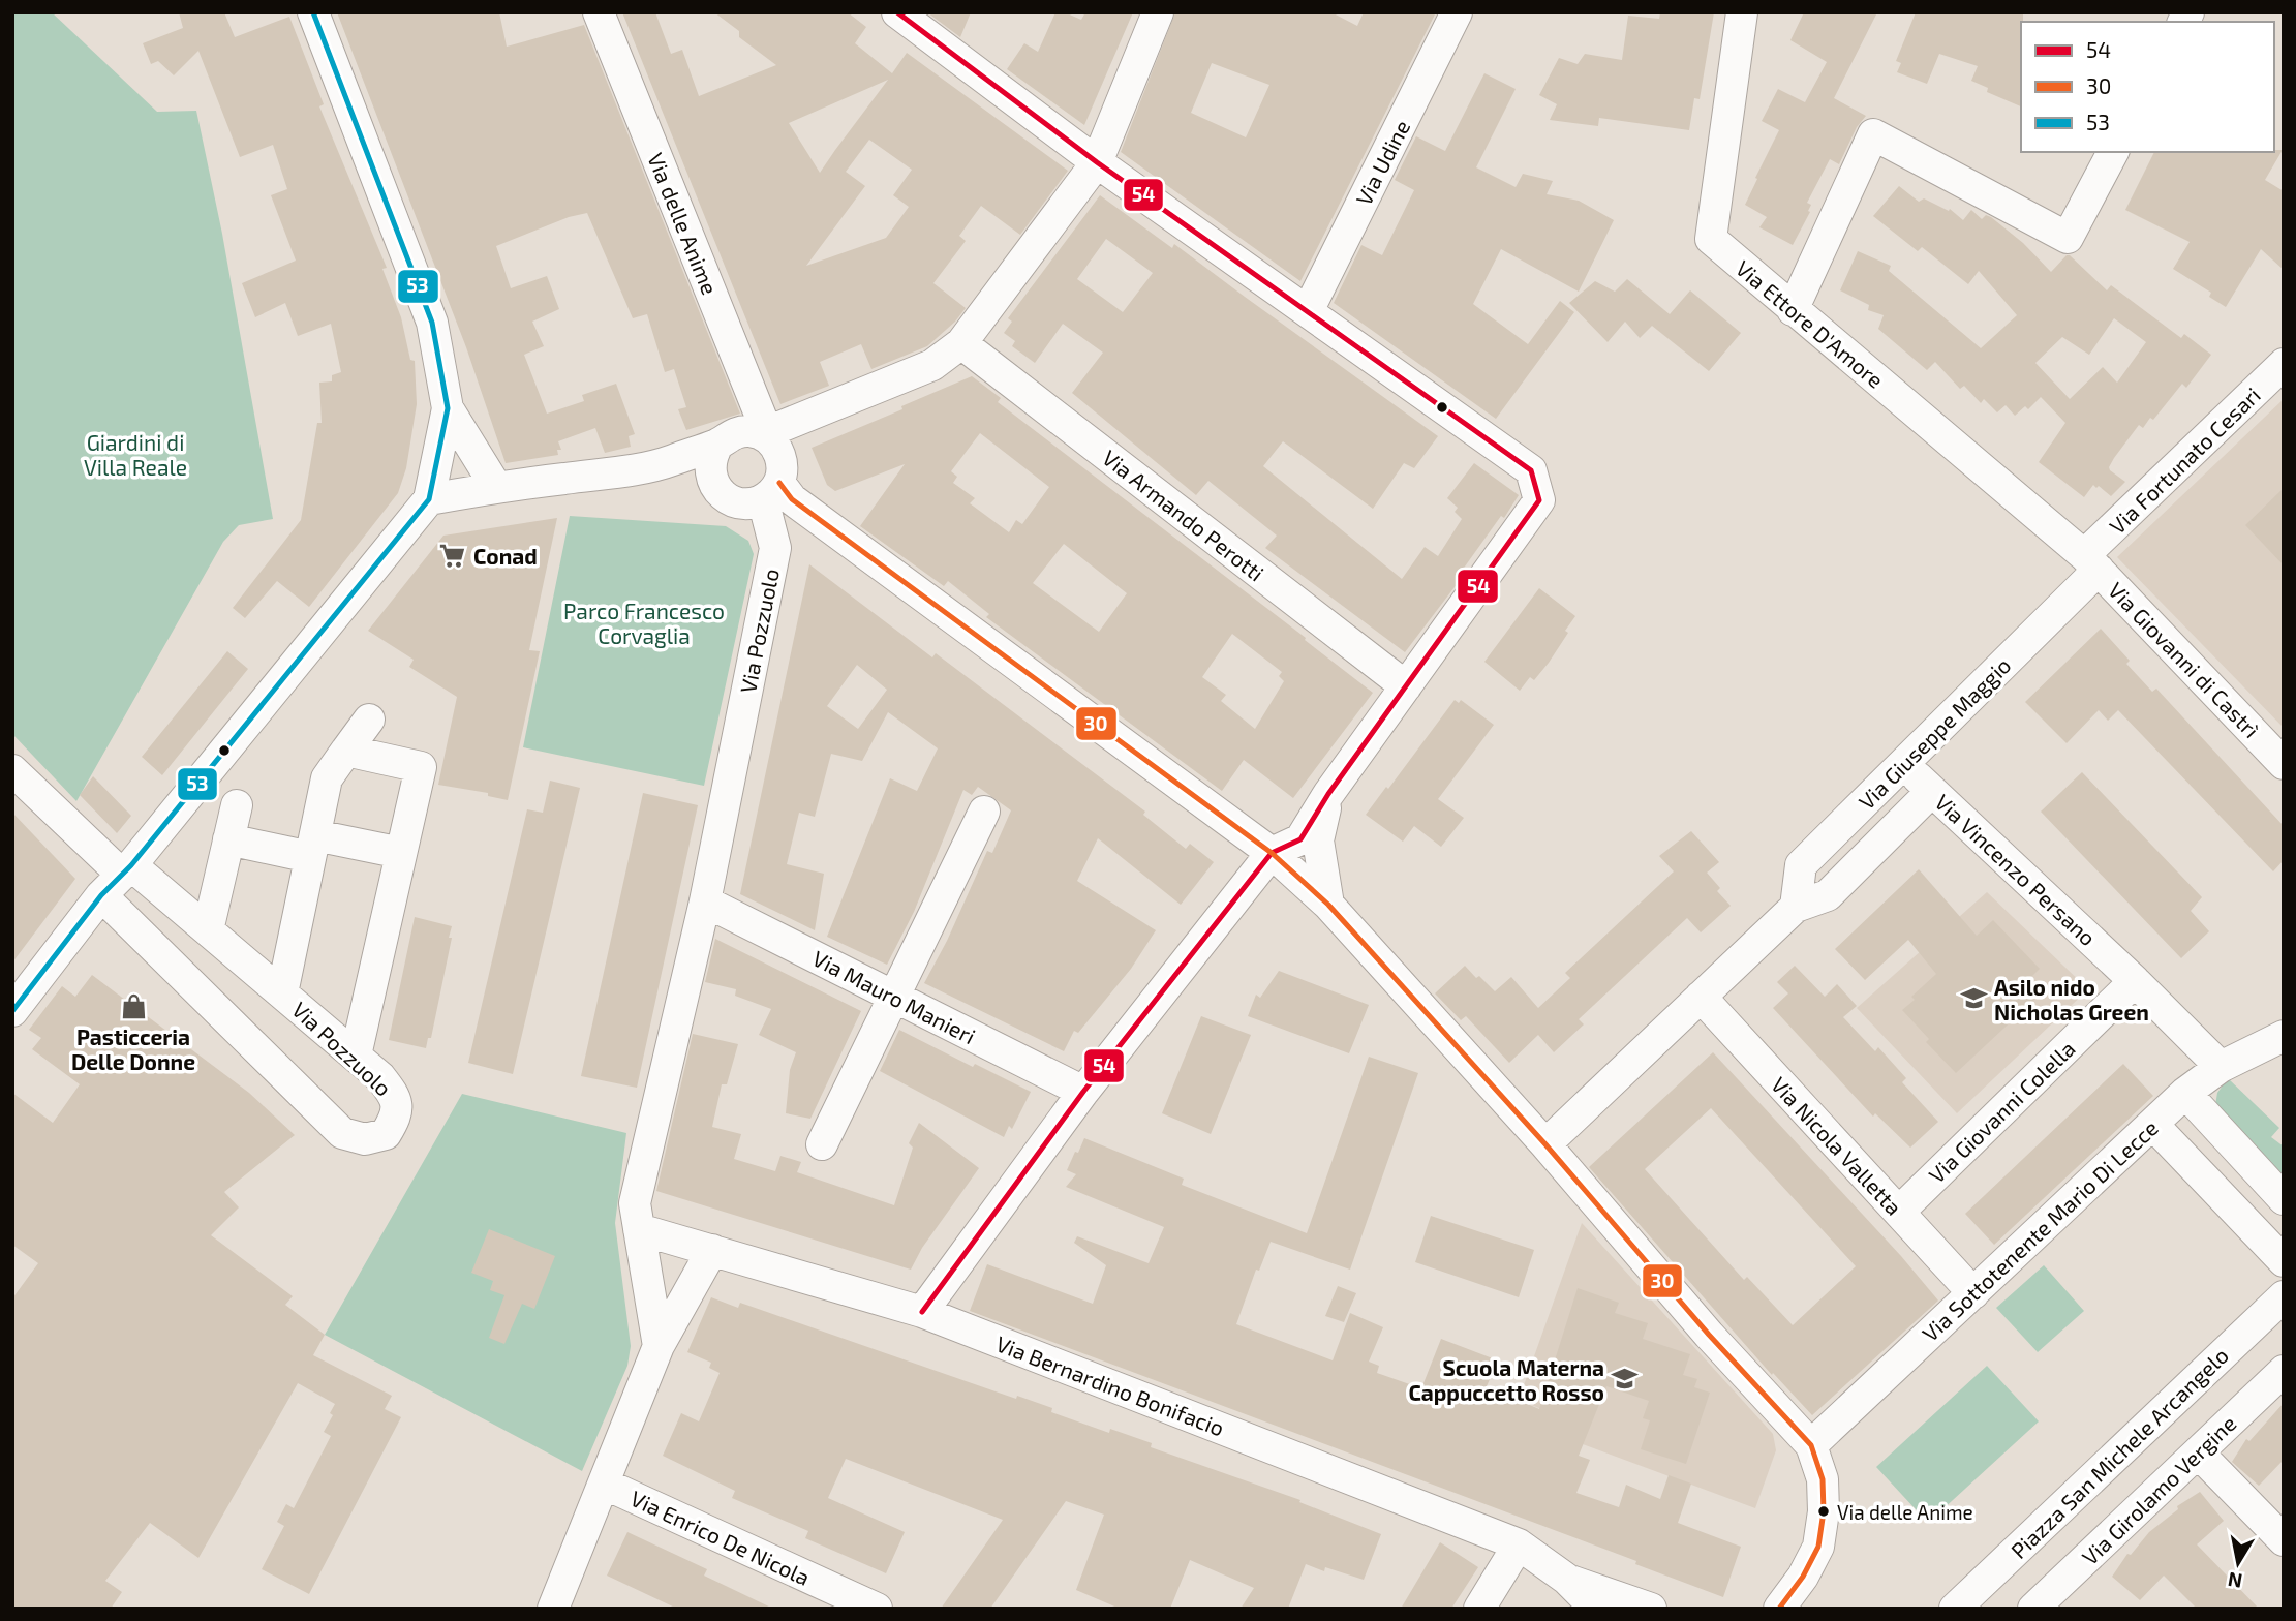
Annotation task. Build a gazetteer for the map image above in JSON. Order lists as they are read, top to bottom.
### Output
{
  "streets": {
    "street": [
      "Via Udine",
      "Via delle Anime",
      "Via Ettore D'Amore",
      "Via Fortunato Cesari",
      "Via Armando Perotti",
      "Via Pozzuolo",
      "Via Giovanni di Castrì",
      "Via Giuseppe Maggio",
      "Via Vincenzo Persano",
      "Via Mauro Manieri",
      "Via Giovanni Colella",
      "Via Nicola Valletta",
      "Via Sottotenente Mario Di Lecce",
      "Via Bernardino Bonifacio",
      "Piazza San Michele Arcangelo",
      "Via Girolamo Vergine",
      "Via Enrico De Nicola"
    ]
  },
  "crossings": [
    ["Via delle Anime", "Via Pozzuolo"],
    ["Via Ettore D'Amore", "Via Fortunato Cesari"],
    ["Via Ettore D'Amore", "Via Giovanni di Castrì"],
    ["Via Ettore D'Amore", "Via Giuseppe Maggio"],
    ["Via Fortunato Cesari", "Via Giovanni di Castrì"],
    ["Via Fortunato Cesari", "Via Giuseppe Maggio"],
    ["Via Pozzuolo", "Via Mauro Manieri"],
    ["Via Pozzuolo", "Via Bernardino Bonifacio"],
    ["Via Giovanni di Castrì", "Via Giuseppe Maggio"],
    ["Via Giuseppe Maggio", "Via Vincenzo Persano"],
    ["Via Giuseppe Maggio", "Via Nicola Valletta"],
    ["Via Vincenzo Persano", "Via Giovanni Colella"],
    ["Via Vincenzo Persano", "Via Sottotenente Mario Di Lecce"],
    ["Via Giovanni Colella", "Via Nicola Valletta"],
    ["Via Nicola Valletta", "Via Sottotenente Mario Di Lecce"]
  ],
  "parks": ["Giardini di Villa Reale", "Parco Francesco Corvaglia"],
  "places": {
    "supermarket": ["Conad"],
    "school or university": ["Asilo nido Nicholas Green", "Scuola Materna Cappuccetto Rosso"],
    "shop": ["Pasticceria Delle Donne"],
    "other": ["Via delle Anime"]
  },
  "lines": ["transit line 54", "transit line 53", "transit line 30"],
  "legend": ["54", "30", "53"],
  "north": "bottom"
}
